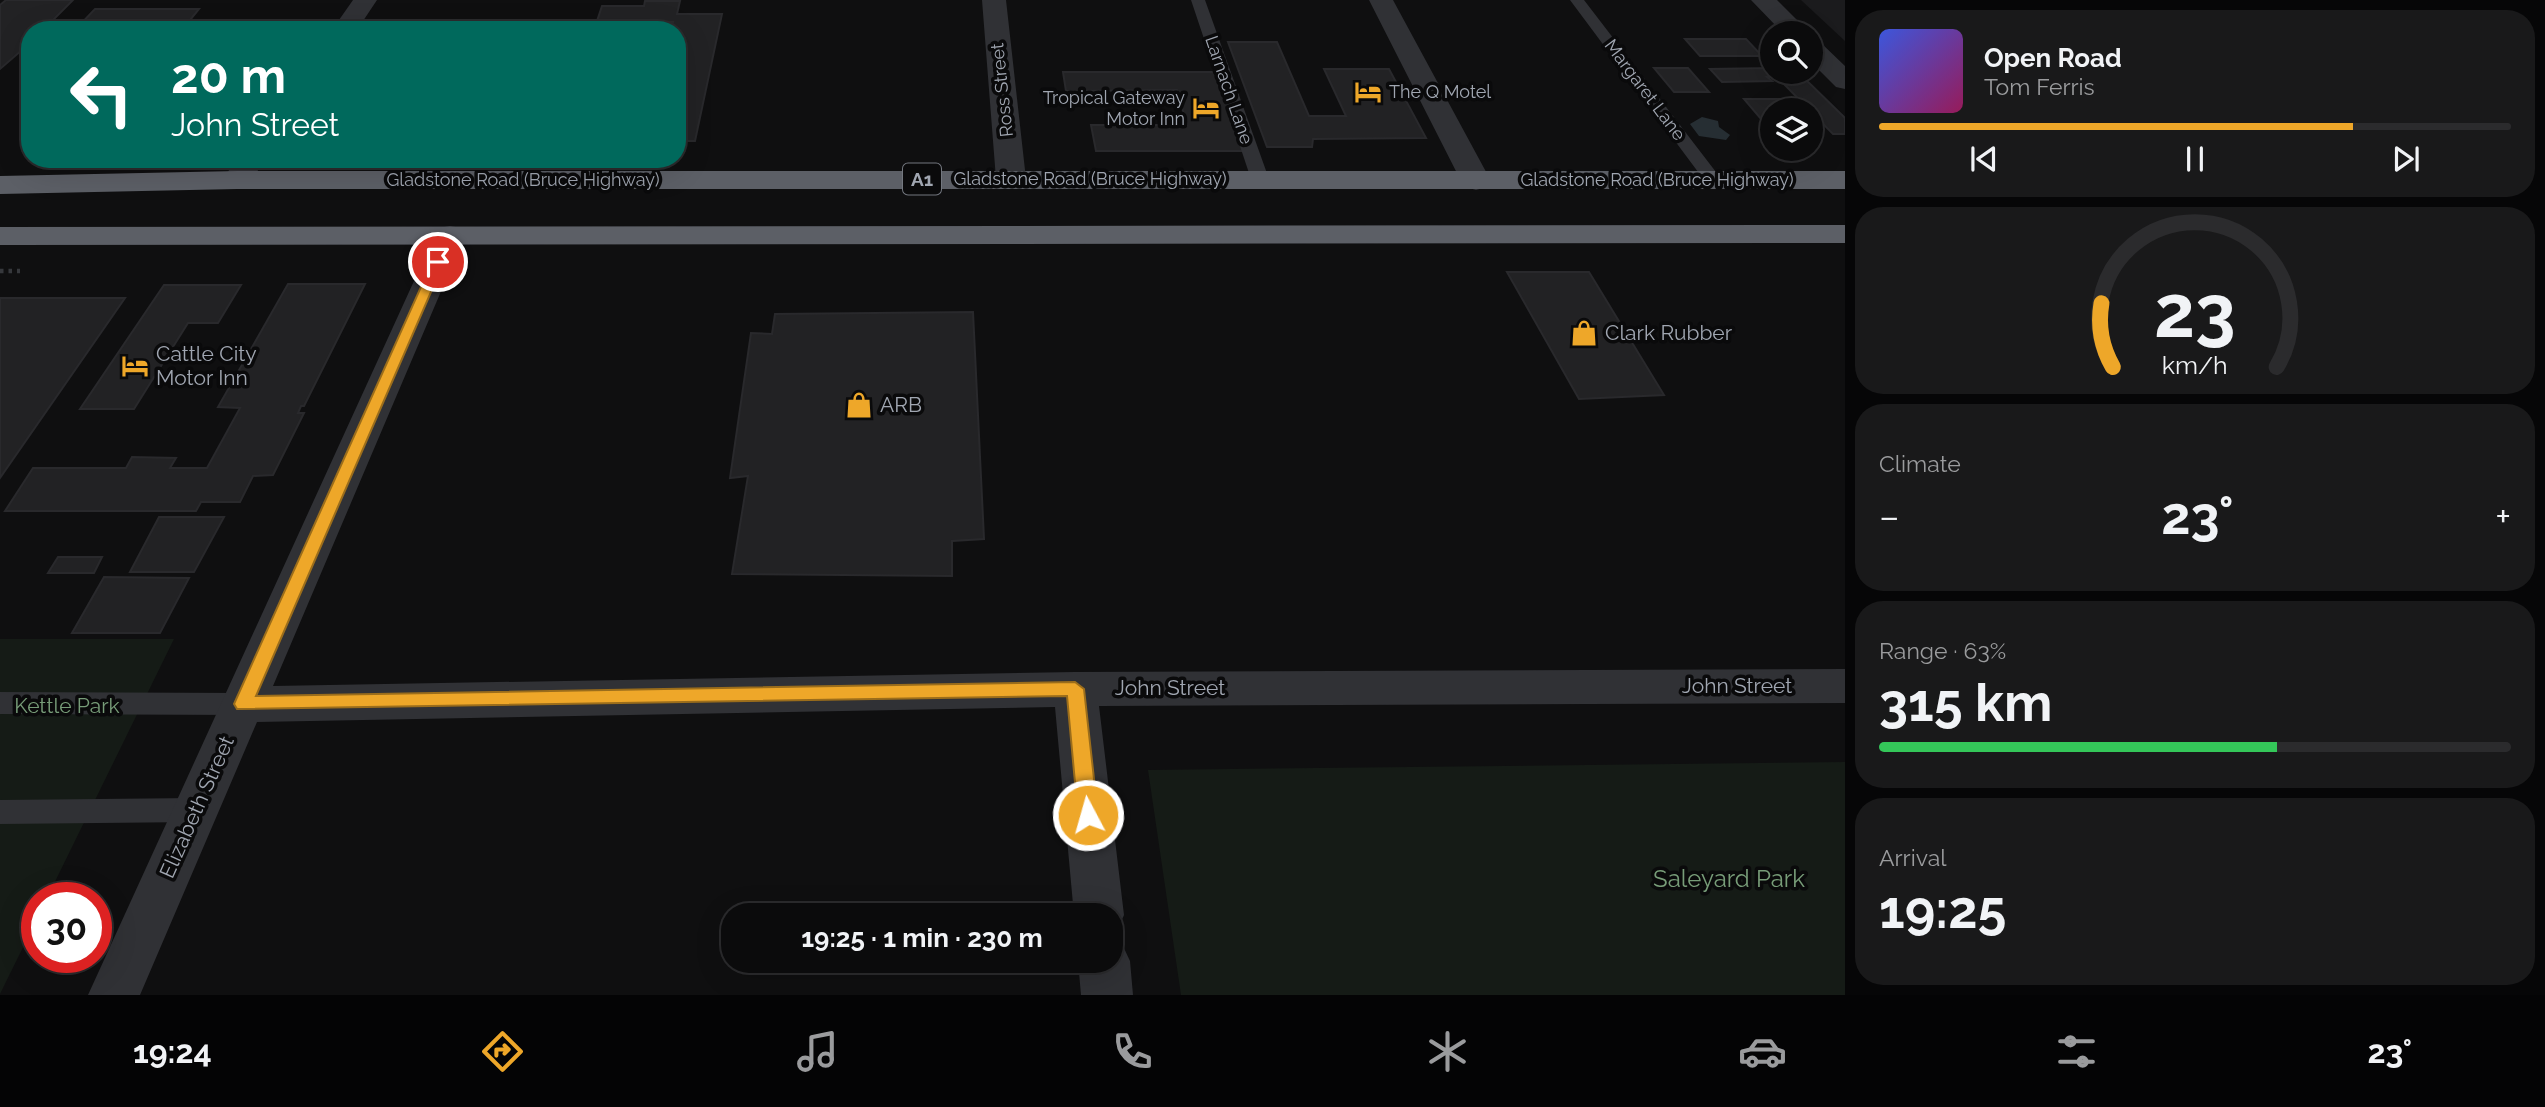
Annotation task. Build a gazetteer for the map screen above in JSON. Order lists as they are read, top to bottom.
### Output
{
  "streets": {
    "highway": ["A1", "Gladstone Road (Bruce Highway)"],
    "street": ["Ross Street", "John Street", "Elizabeth Street"],
    "lane": ["Larnach Lane", "Margaret Lane"]
  },
  "crossings": [
    ["Ross Street", "Gladstone Road (Bruce Highway)"],
    ["Larnach Lane", "Gladstone Road (Bruce Highway)"],
    ["Margaret Lane", "Gladstone Road (Bruce Highway)"],
    ["John Street", "Elizabeth Street"]
  ],
  "parks": ["Kettle Park", "Saleyard Park"],
  "places": {
    "hotel": ["The Q Motel", "Tropical Gateway Motor Inn", "Cattle City Motor Inn"],
    "shop": ["Clark Rubber", "ARB"]
  },
  "page": {
    "turn": ["20 m", "John Street"],
    "song": ["Open Road", "Tom Ferris"],
    "tile": [
      "Climate",
      ["Range · 63%", "315 km"],
      ["Arrival", "19:25"]
    ],
    "heat": ["−", "23°", "+"],
    "limit": "30",
    "trip": "19:25 · 1 min · 230 m",
    "tabs": ["19:24", "23°"],
    "gauge": ["23", "km/h"]
  }
}
